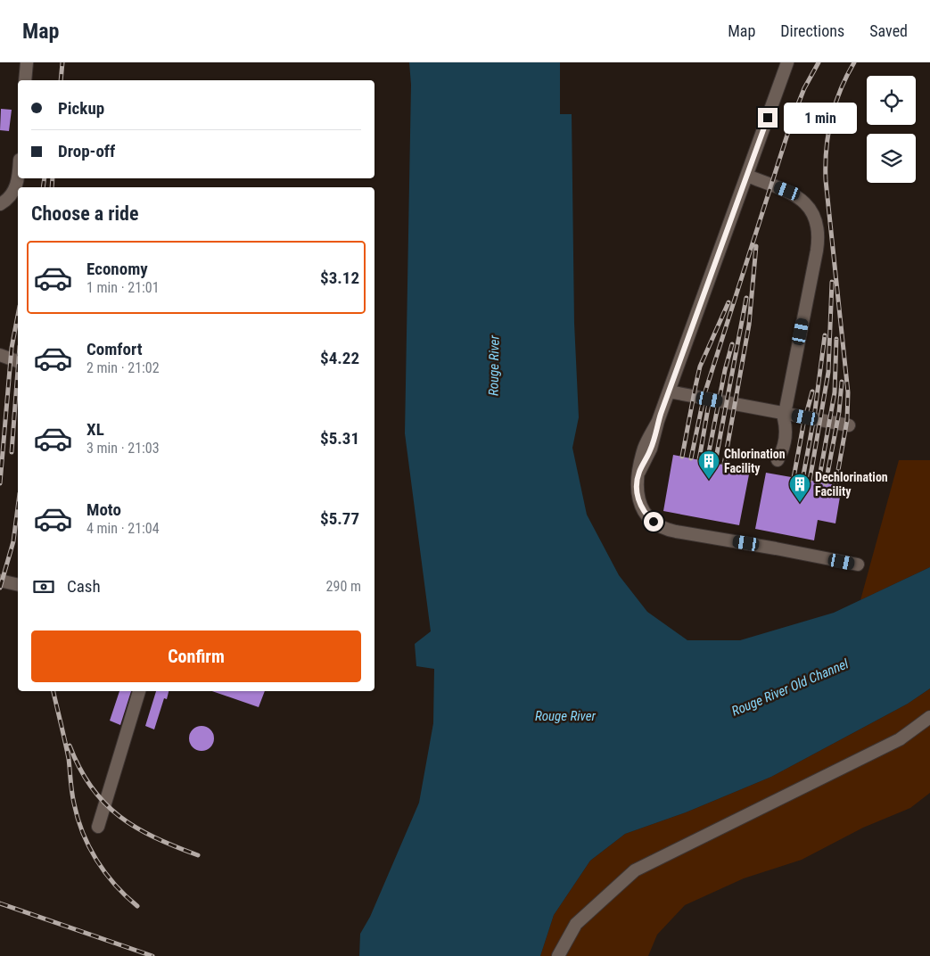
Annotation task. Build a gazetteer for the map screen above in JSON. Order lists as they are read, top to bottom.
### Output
{
  "water": ["Rouge River", "Rouge River Old Channel"],
  "places": {
    "building": ["Chlorination Facility", "Dechlorination Facility"]
  },
  "page": {
    "header": "Map",
    "nav": ["Map", "Directions", "Saved"],
    "banner": ["Pickup", "Drop-off"],
    "bubble": "1 min",
    "heading": "Choose a ride",
    "list": [
      {
        "name": "Economy",
        "note": "1 min · 21:01",
        "value": "$3.12"
      },
      {
        "name": "Comfort",
        "note": "2 min · 21:02",
        "value": "$4.22"
      },
      {
        "name": "XL",
        "note": "3 min · 21:03",
        "value": "$5.31"
      },
      {
        "name": "Moto",
        "note": "4 min · 21:04",
        "value": "$5.77"
      }
    ],
    "pay": ["Cash", "290 m"],
    "buttons": "Confirm"
  }
}
